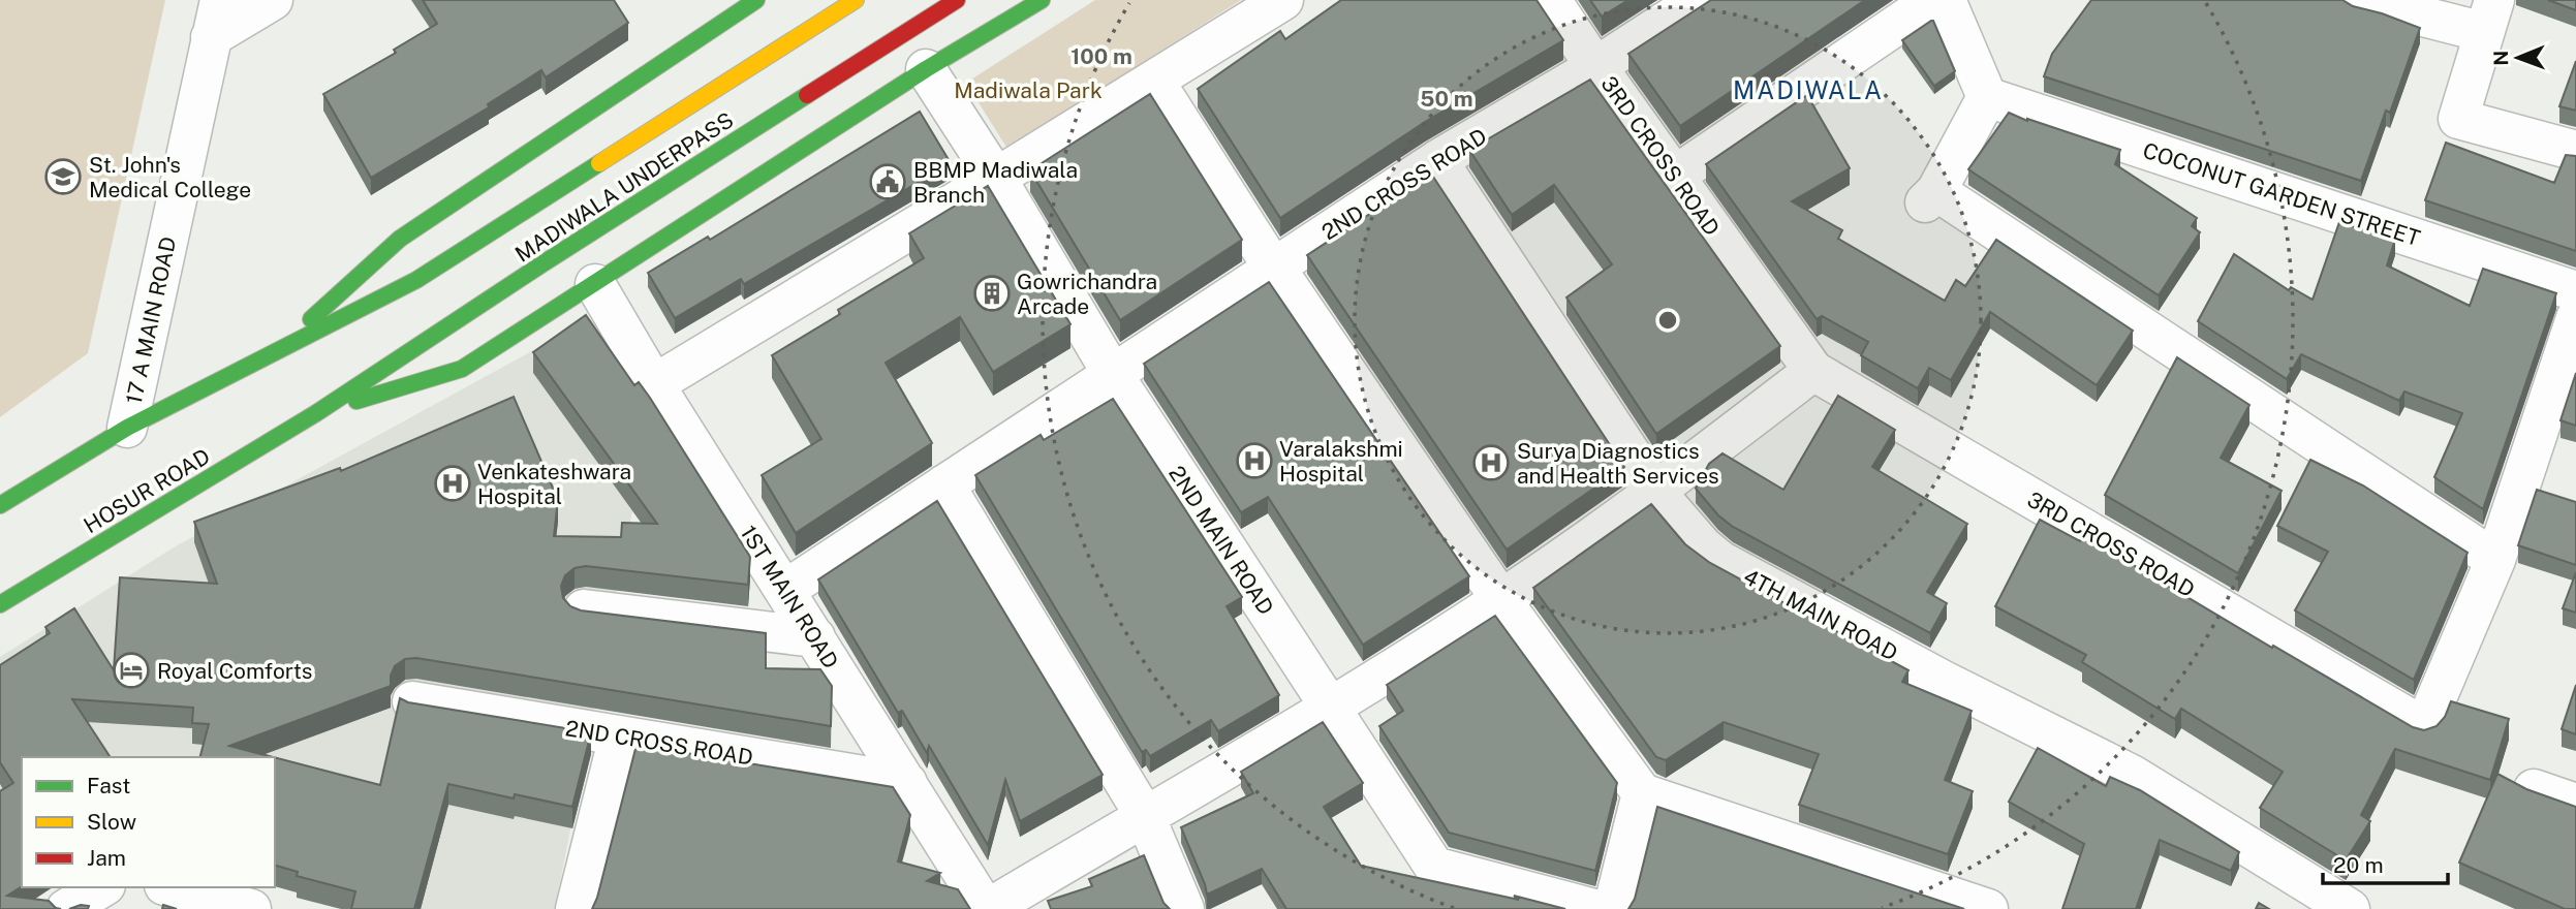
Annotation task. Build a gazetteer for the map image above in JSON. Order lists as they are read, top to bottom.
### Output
{
  "streets": {
    "main road": ["MADIWALA UNDERPASS", "HOSUR ROAD"],
    "street": [
      "3RD CROSS ROAD",
      "2ND CROSS ROAD",
      "COCONUT GARDEN STREET",
      "17 A MAIN ROAD",
      "2ND MAIN ROAD",
      "1ST MAIN ROAD",
      "4TH MAIN ROAD"
    ]
  },
  "crossings": [
    ["3RD CROSS ROAD", "2ND CROSS ROAD"],
    ["2ND CROSS ROAD", "2ND MAIN ROAD"],
    ["2ND CROSS ROAD", "1ST MAIN ROAD"],
    ["2ND CROSS ROAD", "4TH MAIN ROAD"],
    ["MADIWALA UNDERPASS", "HOSUR ROAD"]
  ],
  "districts": ["MADIWALA"],
  "parks": ["Madiwala Park"],
  "places": {
    "school or university": ["St. John's Medical College"],
    "public building": ["BBMP Madiwala Branch"],
    "building": ["Gowrichandra Arcade"],
    "hospital": ["Varalakshmi Hospital", "Surya Diagnostics and Health Services", "Venkateshwara Hospital"],
    "hotel": ["Royal Comforts"]
  },
  "legend": ["Fast", "Slow", "Jam"],
  "scale_bar": "20 m",
  "north": "left",
  "rings": ["100 m", "50 m"]
}
